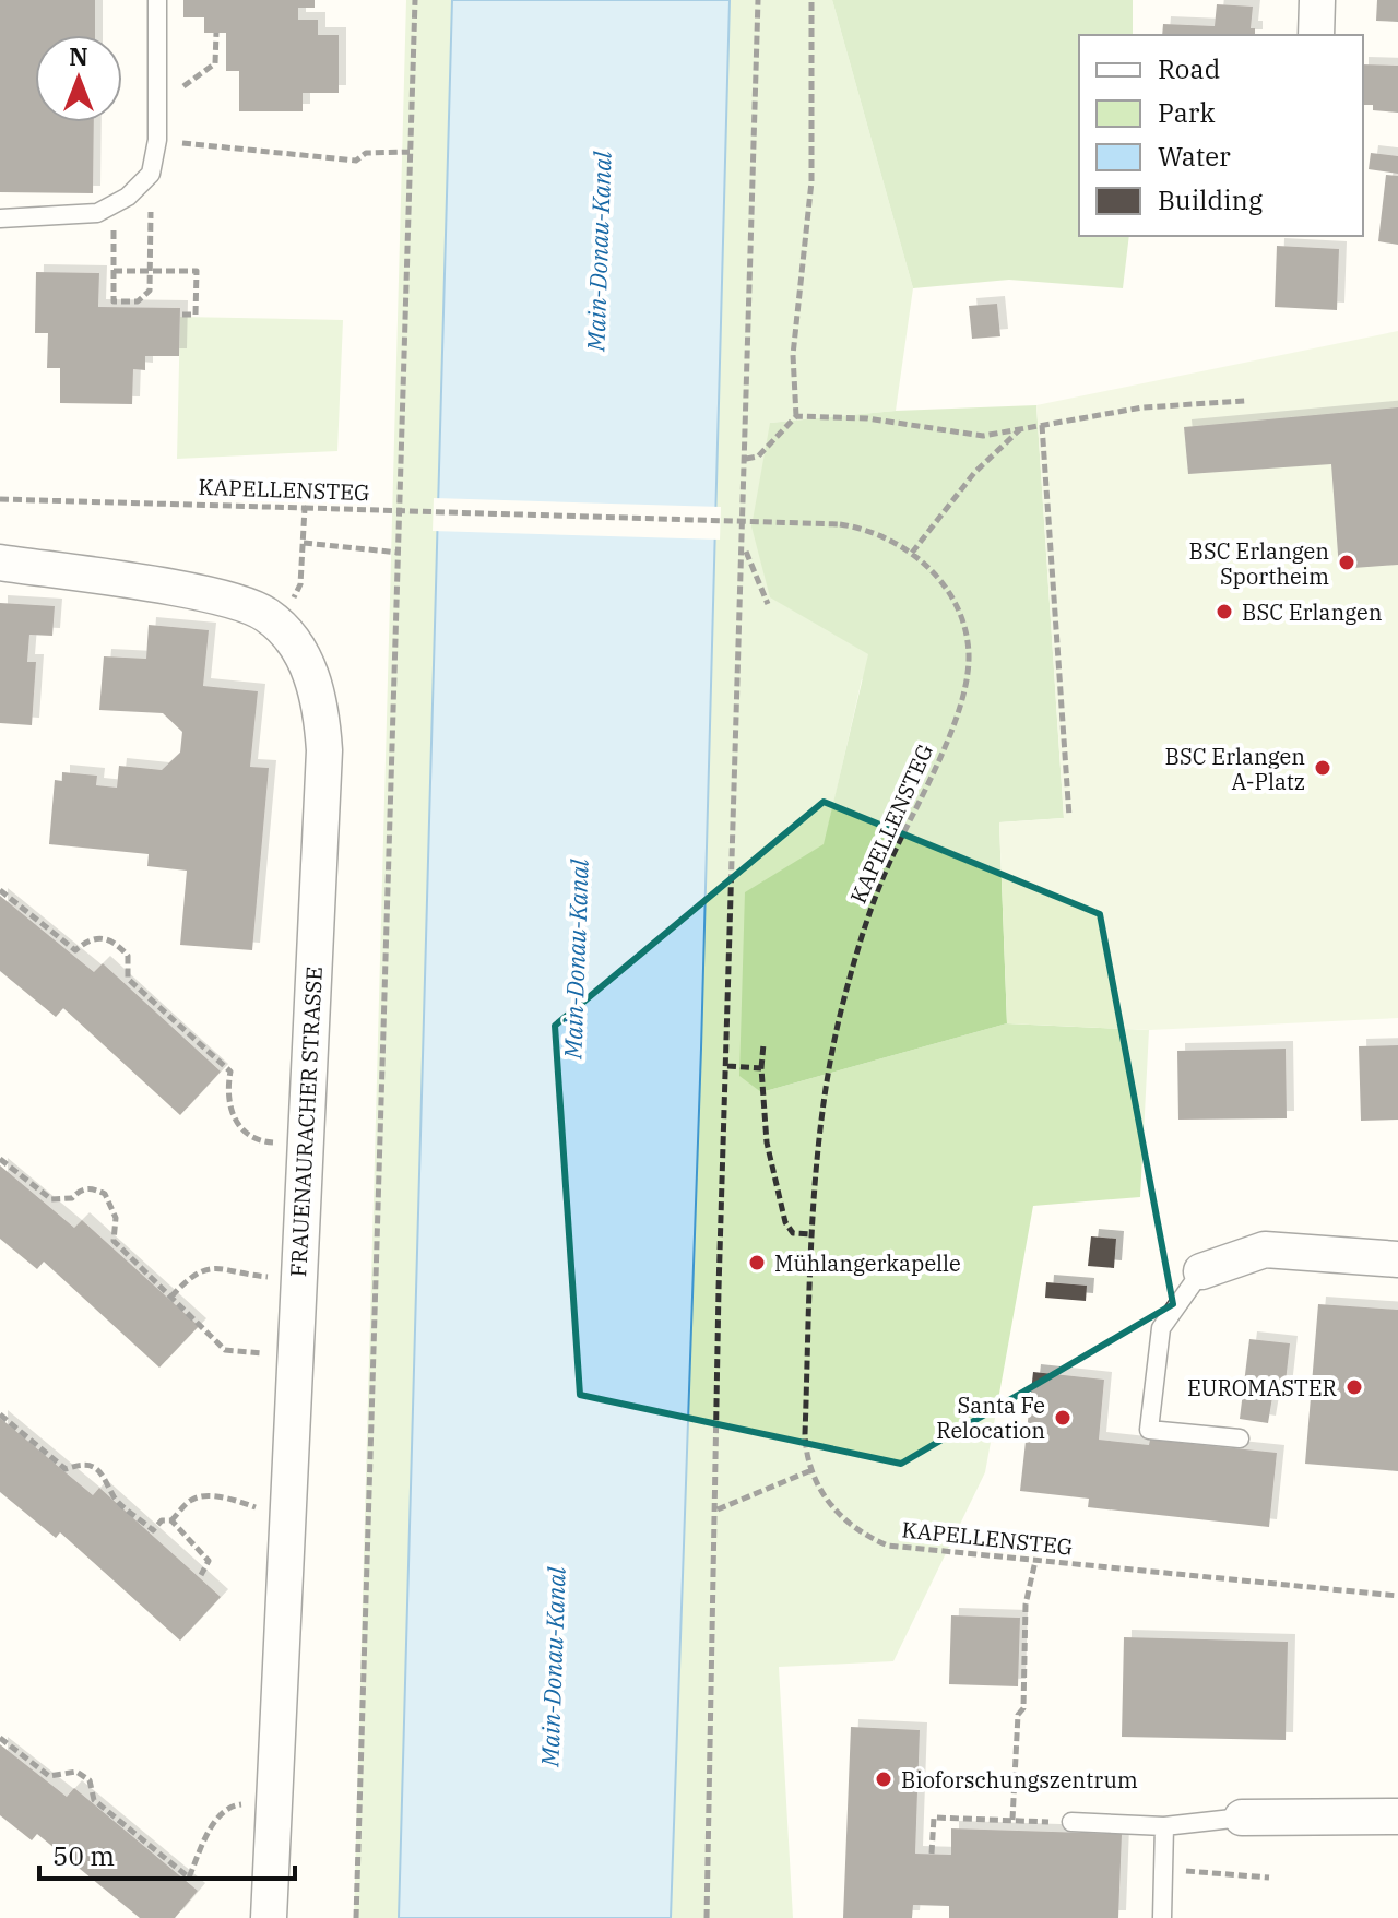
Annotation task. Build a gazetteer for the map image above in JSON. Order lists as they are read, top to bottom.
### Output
{
  "streets": {
    "street": ["FRAUENAURACHER STRASSE"],
    "path": ["KAPELLENSTEG"]
  },
  "water": ["Main-Donau-Kanal"],
  "places": [
    "BSC Erlangen Sportheim",
    "BSC Erlangen",
    "BSC Erlangen A-Platz",
    "Mühlangerkapelle",
    "EUROMASTER",
    "Santa Fe Relocation",
    "Bioforschungszentrum"
  ],
  "legend": [
    "Road",
    "Park",
    "Water",
    "Building"
  ],
  "scale_bar": "50 m",
  "north": "top"
}
